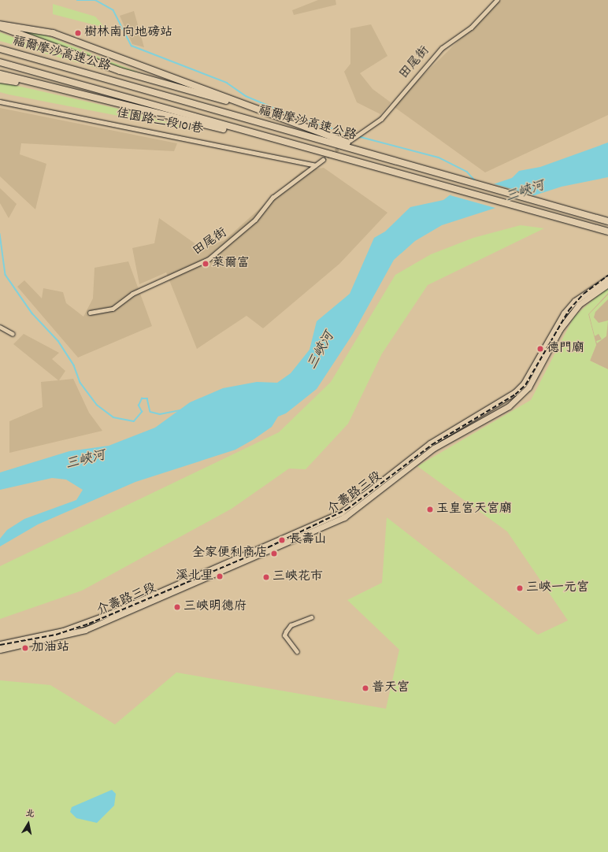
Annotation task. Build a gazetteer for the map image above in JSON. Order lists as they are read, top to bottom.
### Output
{
  "streets": {
    "highway": ["福爾摩沙高速公路"],
    "main road": ["介壽路三段"],
    "street": ["田尾街", "佳園路三段101巷"]
  },
  "crossings": [
    ["田尾街", "佳園路三段101巷"]
  ],
  "water": ["三峽河"],
  "places": [
    "樹林南向地磅站",
    "萊爾富",
    "德門廟",
    "玉皇宮天宮廟",
    "長壽山",
    "全家便利商店",
    "溪北里",
    "三峽花市",
    "三峽一元宮",
    "三峽明德府",
    "加油站",
    "普天宮"
  ],
  "north": "top"
}
